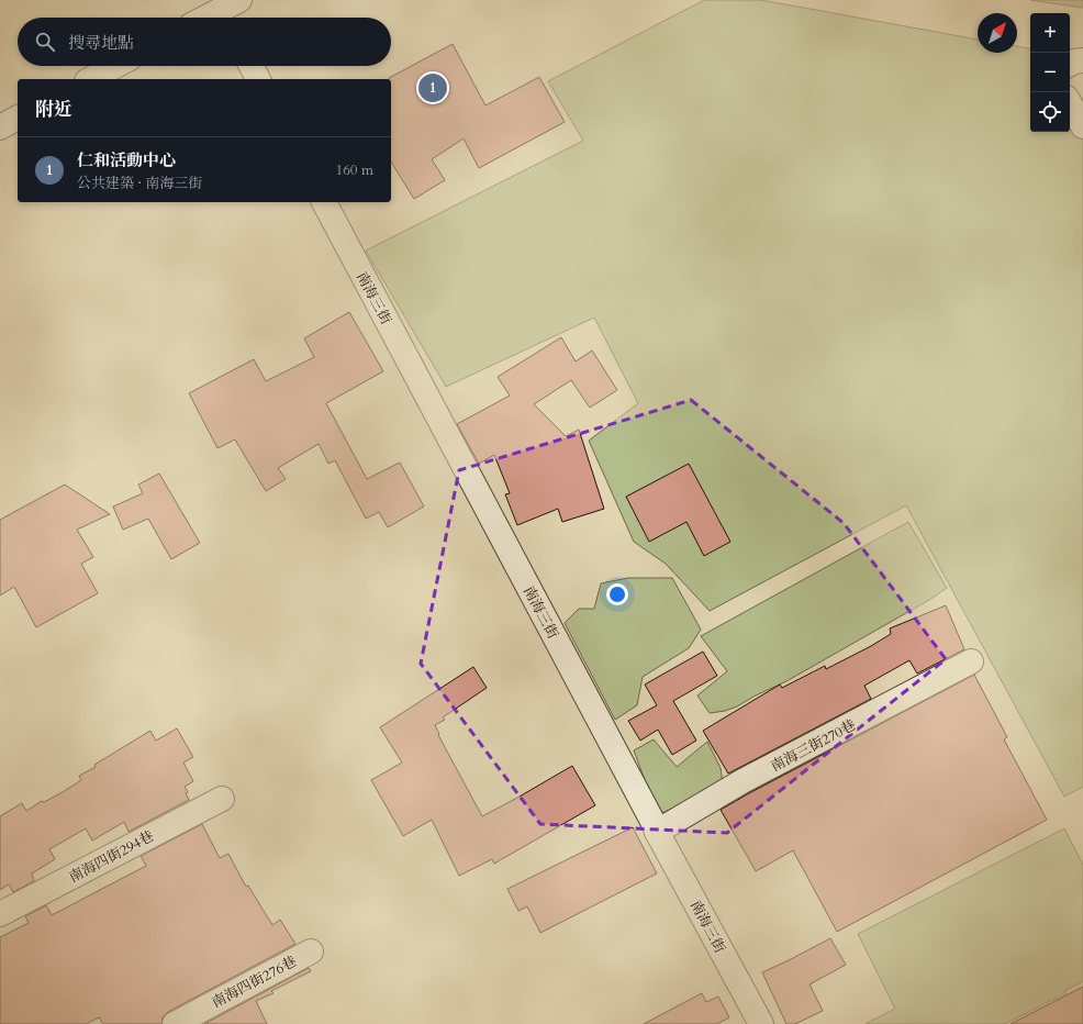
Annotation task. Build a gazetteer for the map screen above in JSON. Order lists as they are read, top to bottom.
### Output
{
  "streets": {
    "street": [
      "南海三街",
      "南海三街270巷",
      "南海四街294巷",
      "南海四街276巷"
    ]
  },
  "crossings": [
    ["南海三街", "南海三街270巷"]
  ],
  "north": "top right",
  "page": {
    "map_buttons": ["+", "−"],
    "search": "搜尋地點",
    "pins": "1",
    "heading": "附近",
    "list": [
      {
        "mark": "1",
        "name": "仁和活動中心",
        "note": "公共建築 · 南海三街",
        "value": "160 m"
      }
    ]
  }
}
